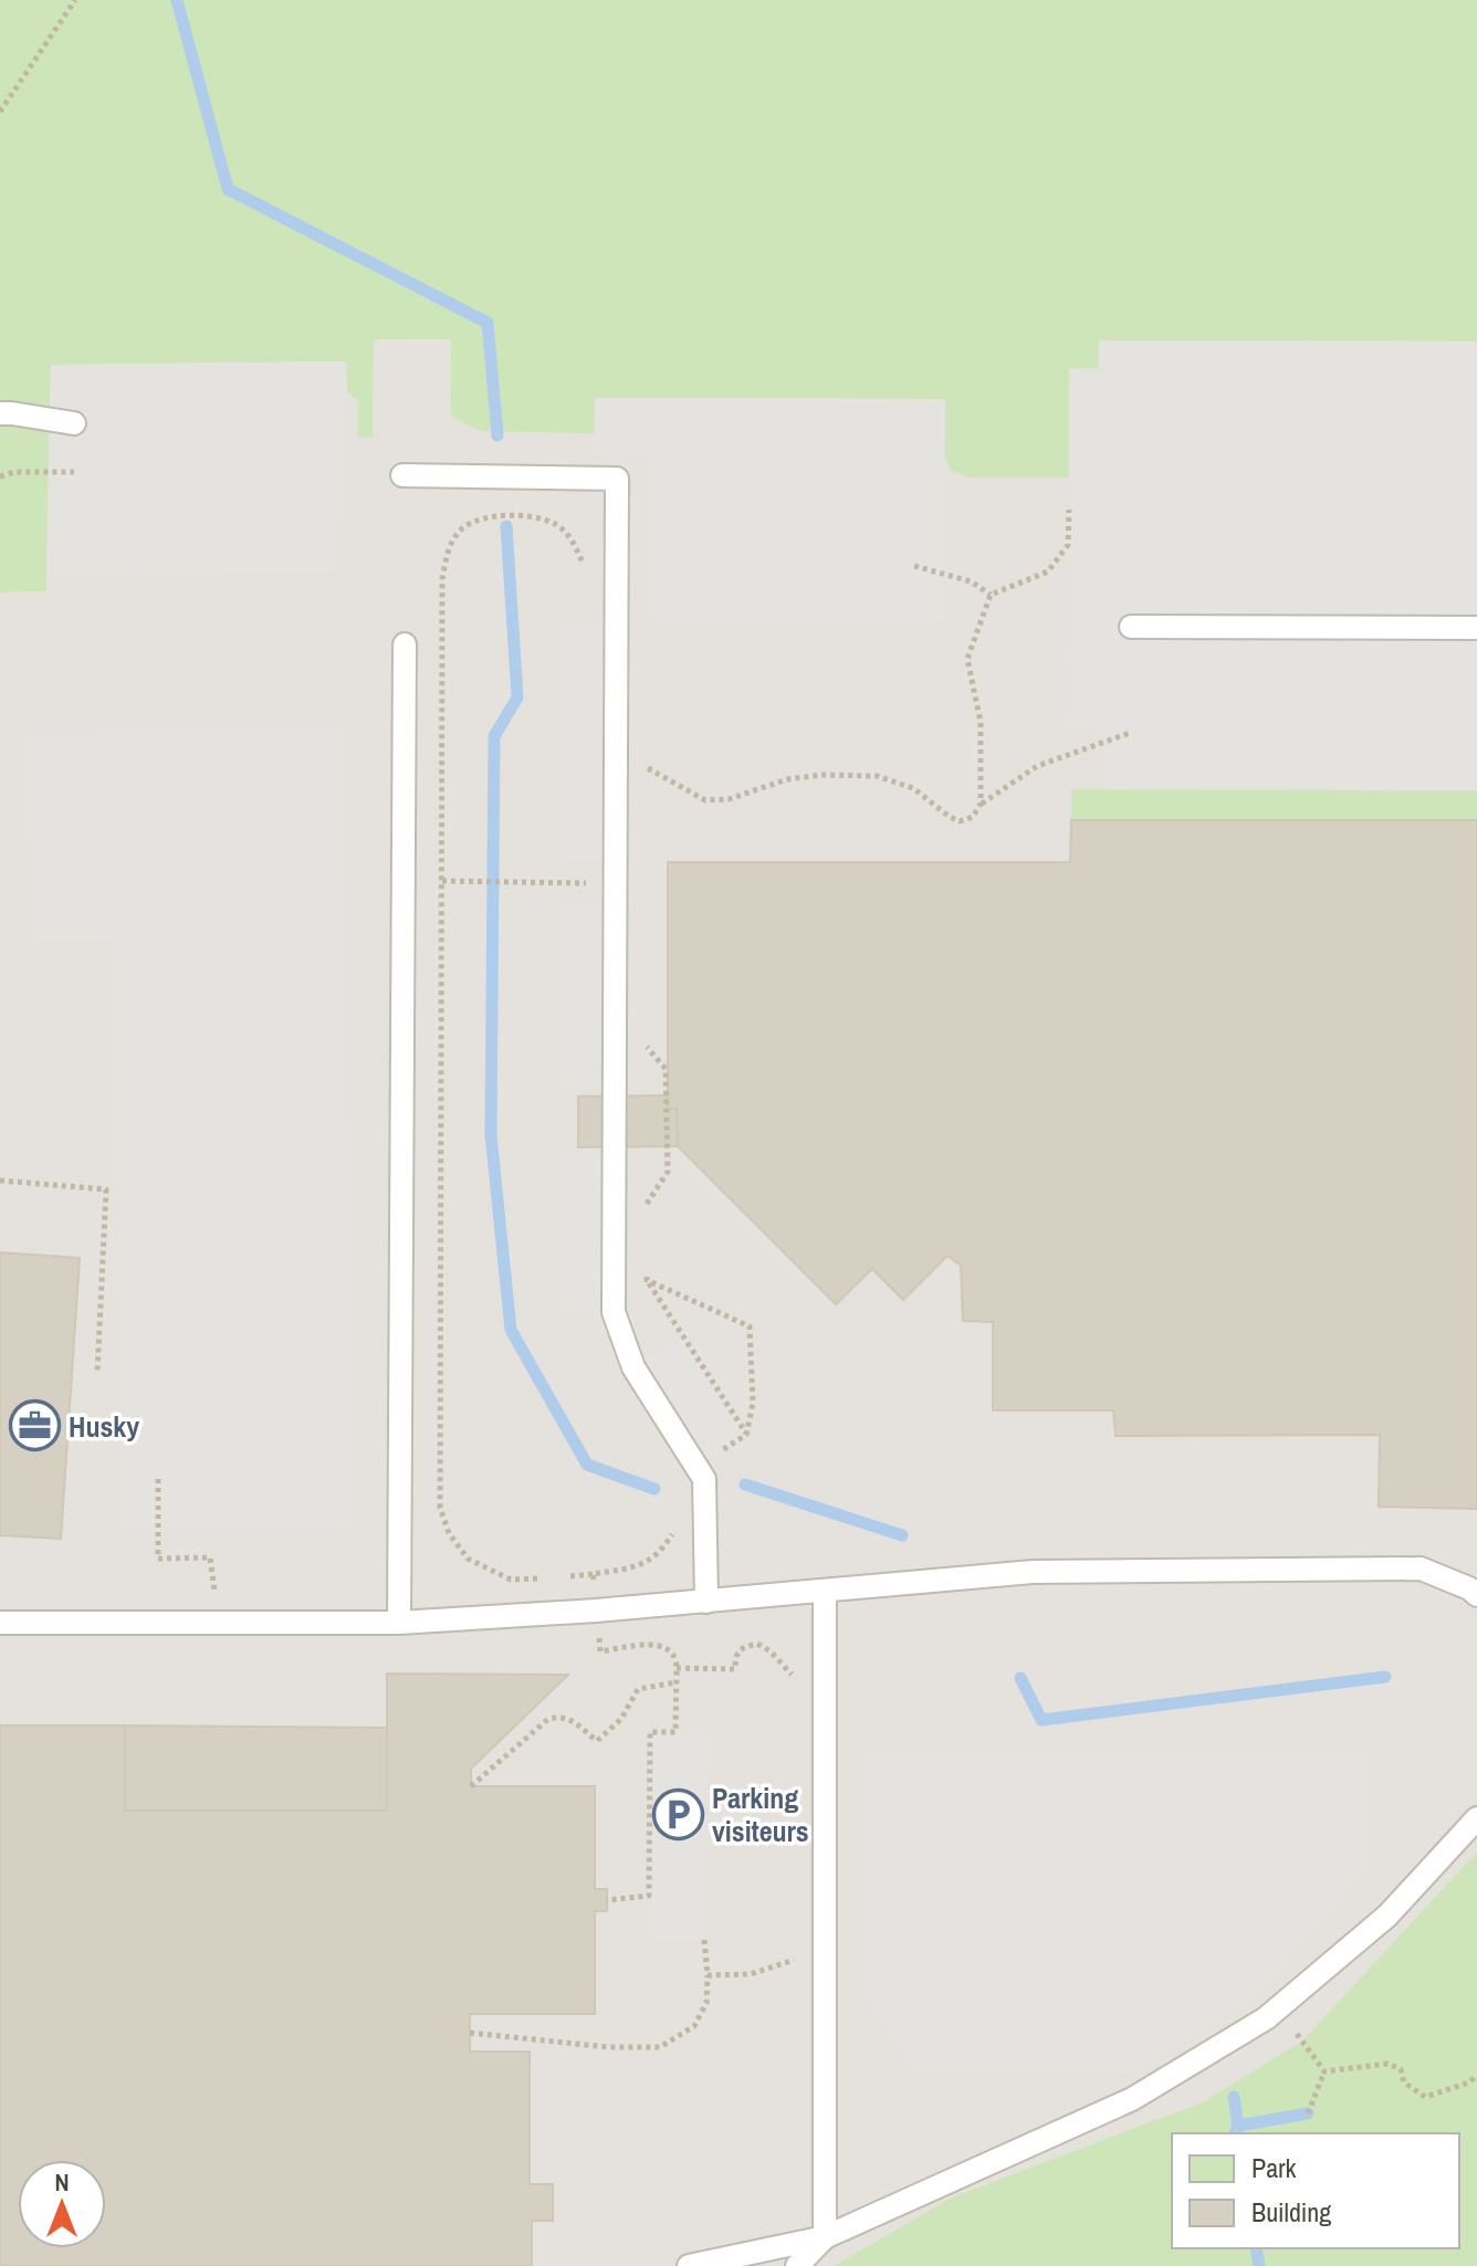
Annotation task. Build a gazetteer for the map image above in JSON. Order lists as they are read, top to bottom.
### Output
{
  "places": {
    "office": ["Husky"],
    "parking": ["Parking visiteurs"]
  },
  "legend": ["Park", "Building"],
  "north": "top"
}
